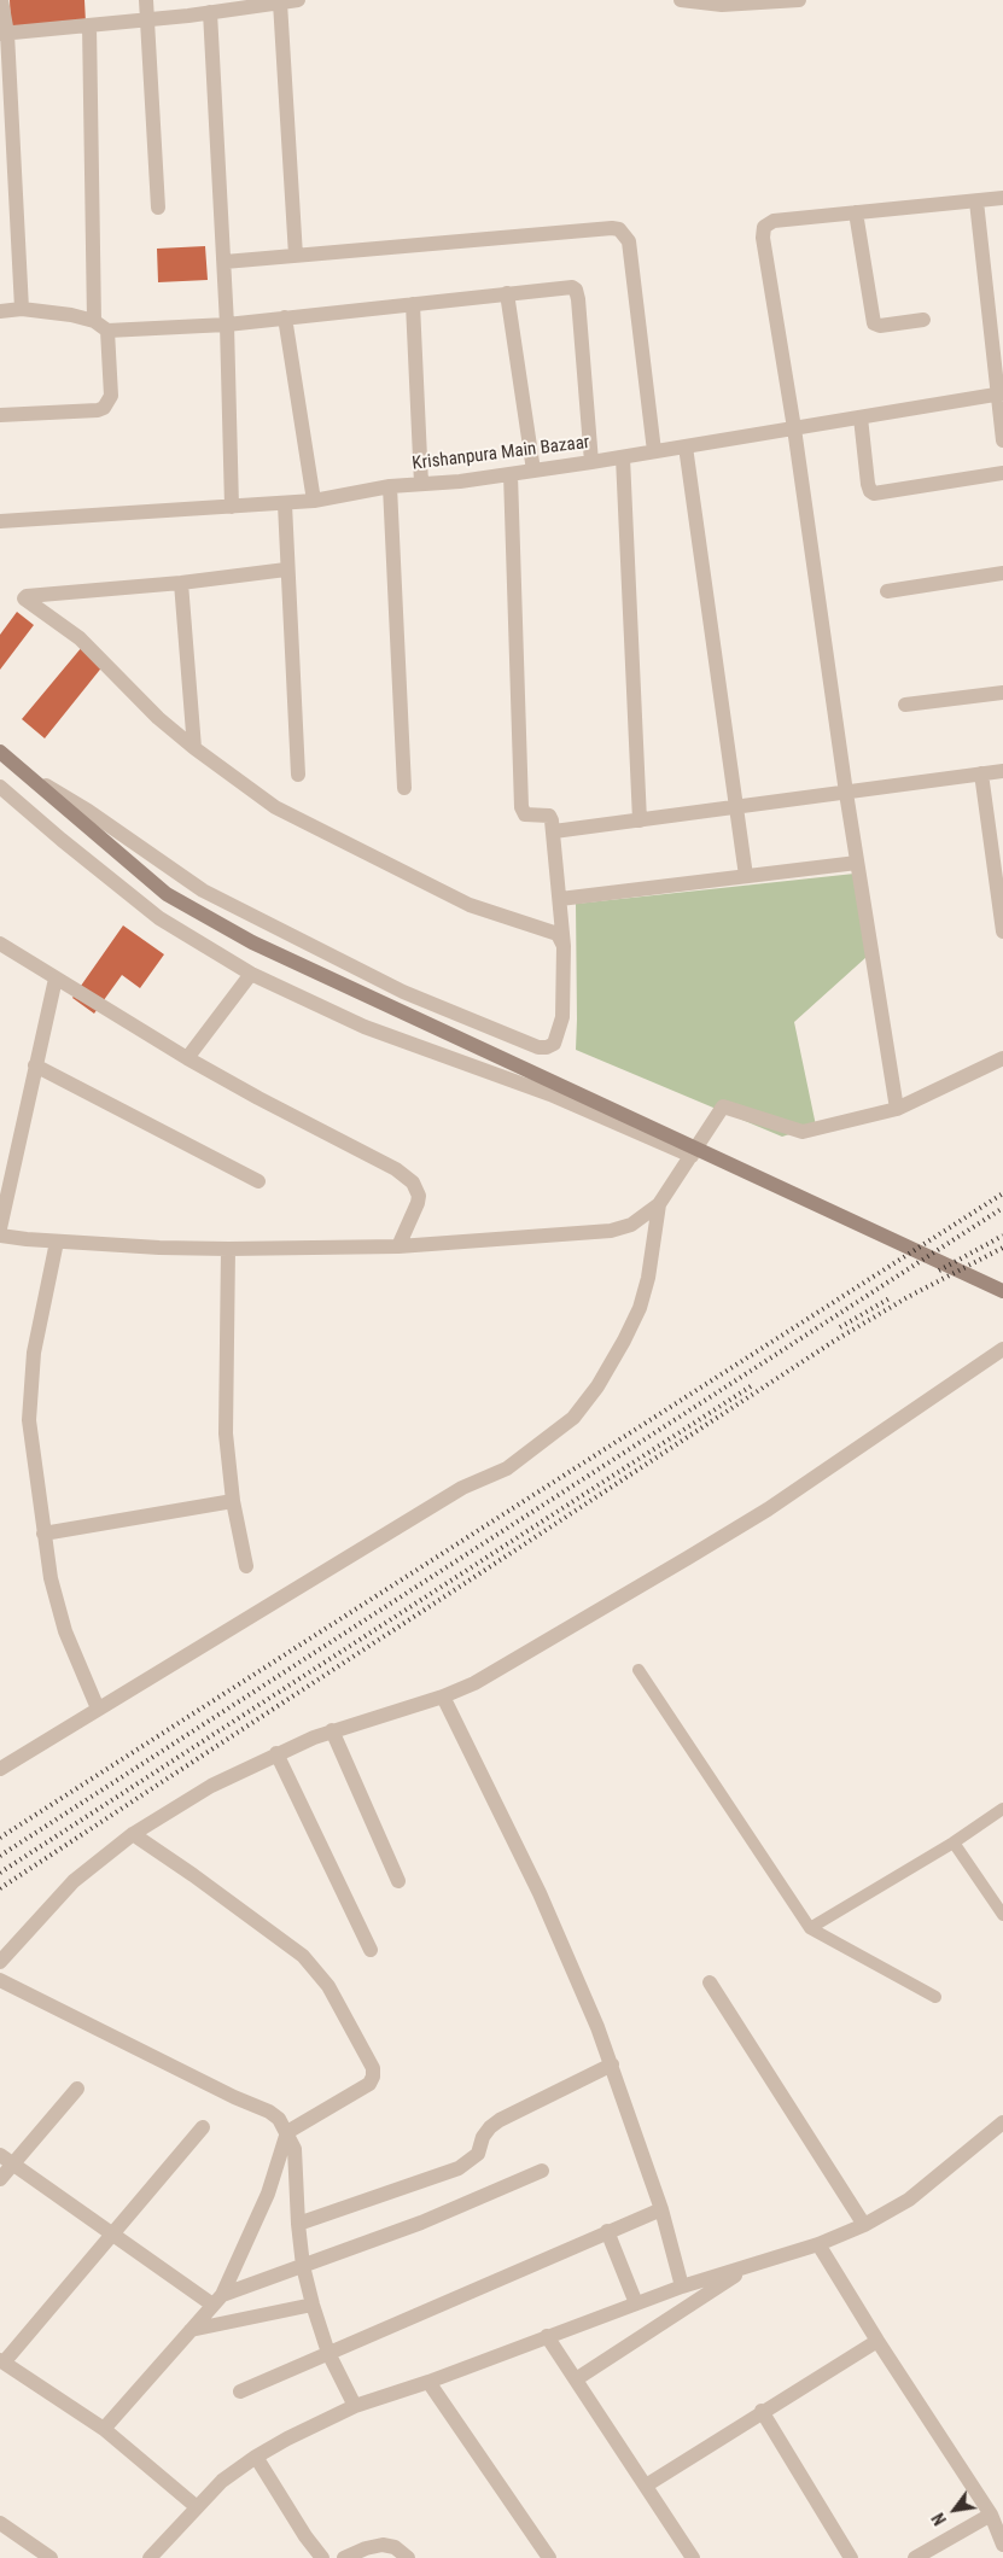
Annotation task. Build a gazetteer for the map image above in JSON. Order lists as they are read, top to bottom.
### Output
{
  "streets": {
    "street": ["Krishanpura Main Bazaar"]
  },
  "north": "bottom left"
}
